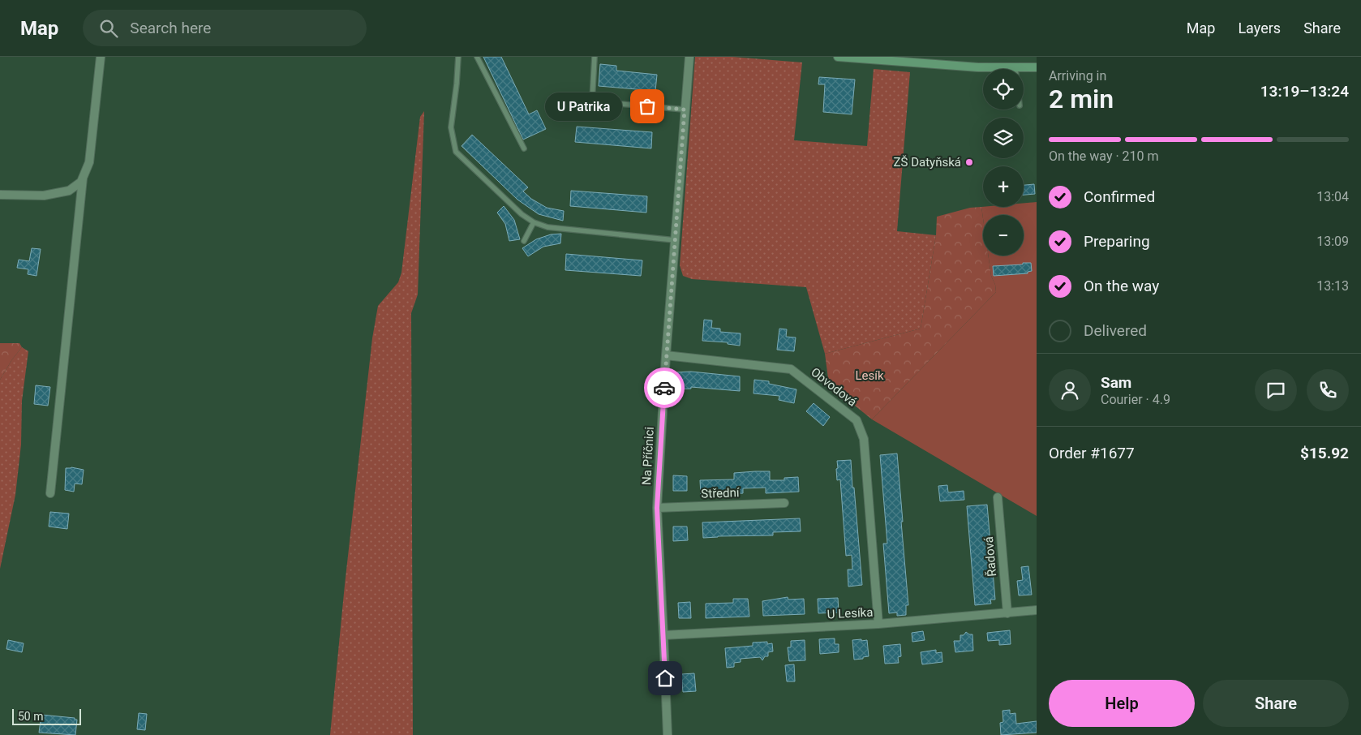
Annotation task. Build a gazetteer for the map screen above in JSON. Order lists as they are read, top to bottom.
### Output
{
  "streets": {
    "street": [
      "Obvodová",
      "Na Příčnici",
      "Střední",
      "Řadová",
      "U Lesíka"
    ]
  },
  "crossings": [
    ["Obvodová", "Na Příčnici"],
    ["Obvodová", "U Lesíka"],
    ["Na Příčnici", "Střední"],
    ["Na Příčnici", "U Lesíka"],
    ["Řadová", "U Lesíka"]
  ],
  "parks": ["Lesík"],
  "places": ["U Patrika", "ZŠ Datyňská"],
  "scale_bar": "50 m",
  "page": {
    "header": "Map",
    "search": "Search here",
    "nav": ["Map", "Layers", "Share"],
    "heading": ["2 min", "Arriving in", "13:19–13:24"],
    "panel": [
      "Sam",
      "Courier · 4.9",
      "Order #1677",
      "$15.92"
    ],
    "map_buttons": ["+", "−"],
    "bubble": "U Patrika",
    "bar": "On the way · 210 m",
    "list": [
      ["Confirmed", "13:04"],
      ["Preparing", "13:09"],
      ["On the way", "13:13"],
      "Delivered"
    ],
    "buttons": ["Help", "Share"],
    "scale": "50 m"
  }
}
